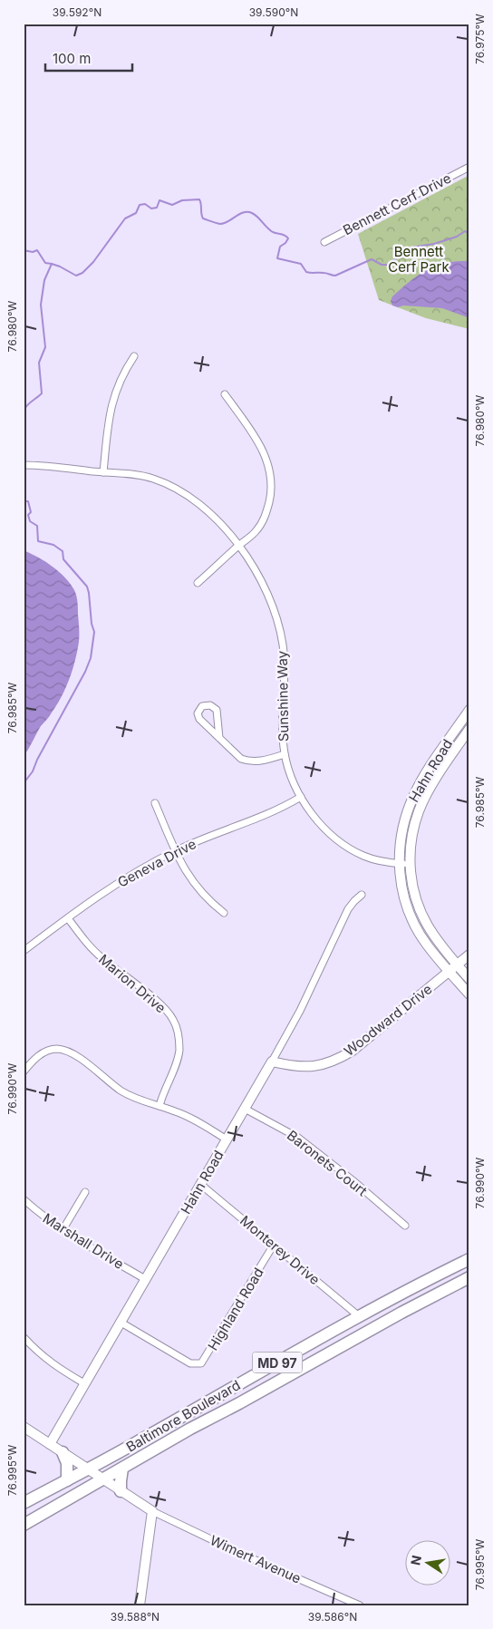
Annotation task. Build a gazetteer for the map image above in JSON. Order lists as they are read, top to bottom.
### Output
{
  "streets": {
    "highway": ["MD 97", "Baltimore Boulevard"],
    "street": [
      "Bennett Cerf Drive",
      "Sunshine Way",
      "Hahn Road",
      "Geneva Drive",
      "Marion Drive",
      "Woodward Drive",
      "Baronets Court",
      "Marshall Drive",
      "Monterey Drive",
      "Highland Road",
      "Wimert Avenue"
    ]
  },
  "crossings": [
    ["Sunshine Way", "Hahn Road"],
    ["Sunshine Way", "Geneva Drive"],
    ["Hahn Road", "Woodward Drive"],
    ["Hahn Road", "Baronets Court"],
    ["Hahn Road", "Marshall Drive"],
    ["Hahn Road", "Monterey Drive"],
    ["Hahn Road", "Highland Road"],
    ["Geneva Drive", "Marion Drive"],
    ["Monterey Drive", "Highland Road"],
    ["Monterey Drive", "Baltimore Boulevard"],
    ["MD 97", "Baltimore Boulevard"]
  ],
  "parks": ["Bennett Cerf Park"],
  "scale_bar": "100 m",
  "north": "left",
  "coordinates": [
    "39.592°N",
    "39.590°N",
    "76.975°W",
    "76.980°W",
    "76.985°W",
    "76.990°W",
    "76.995°W",
    "39.588°N",
    "39.586°N"
  ]
}
